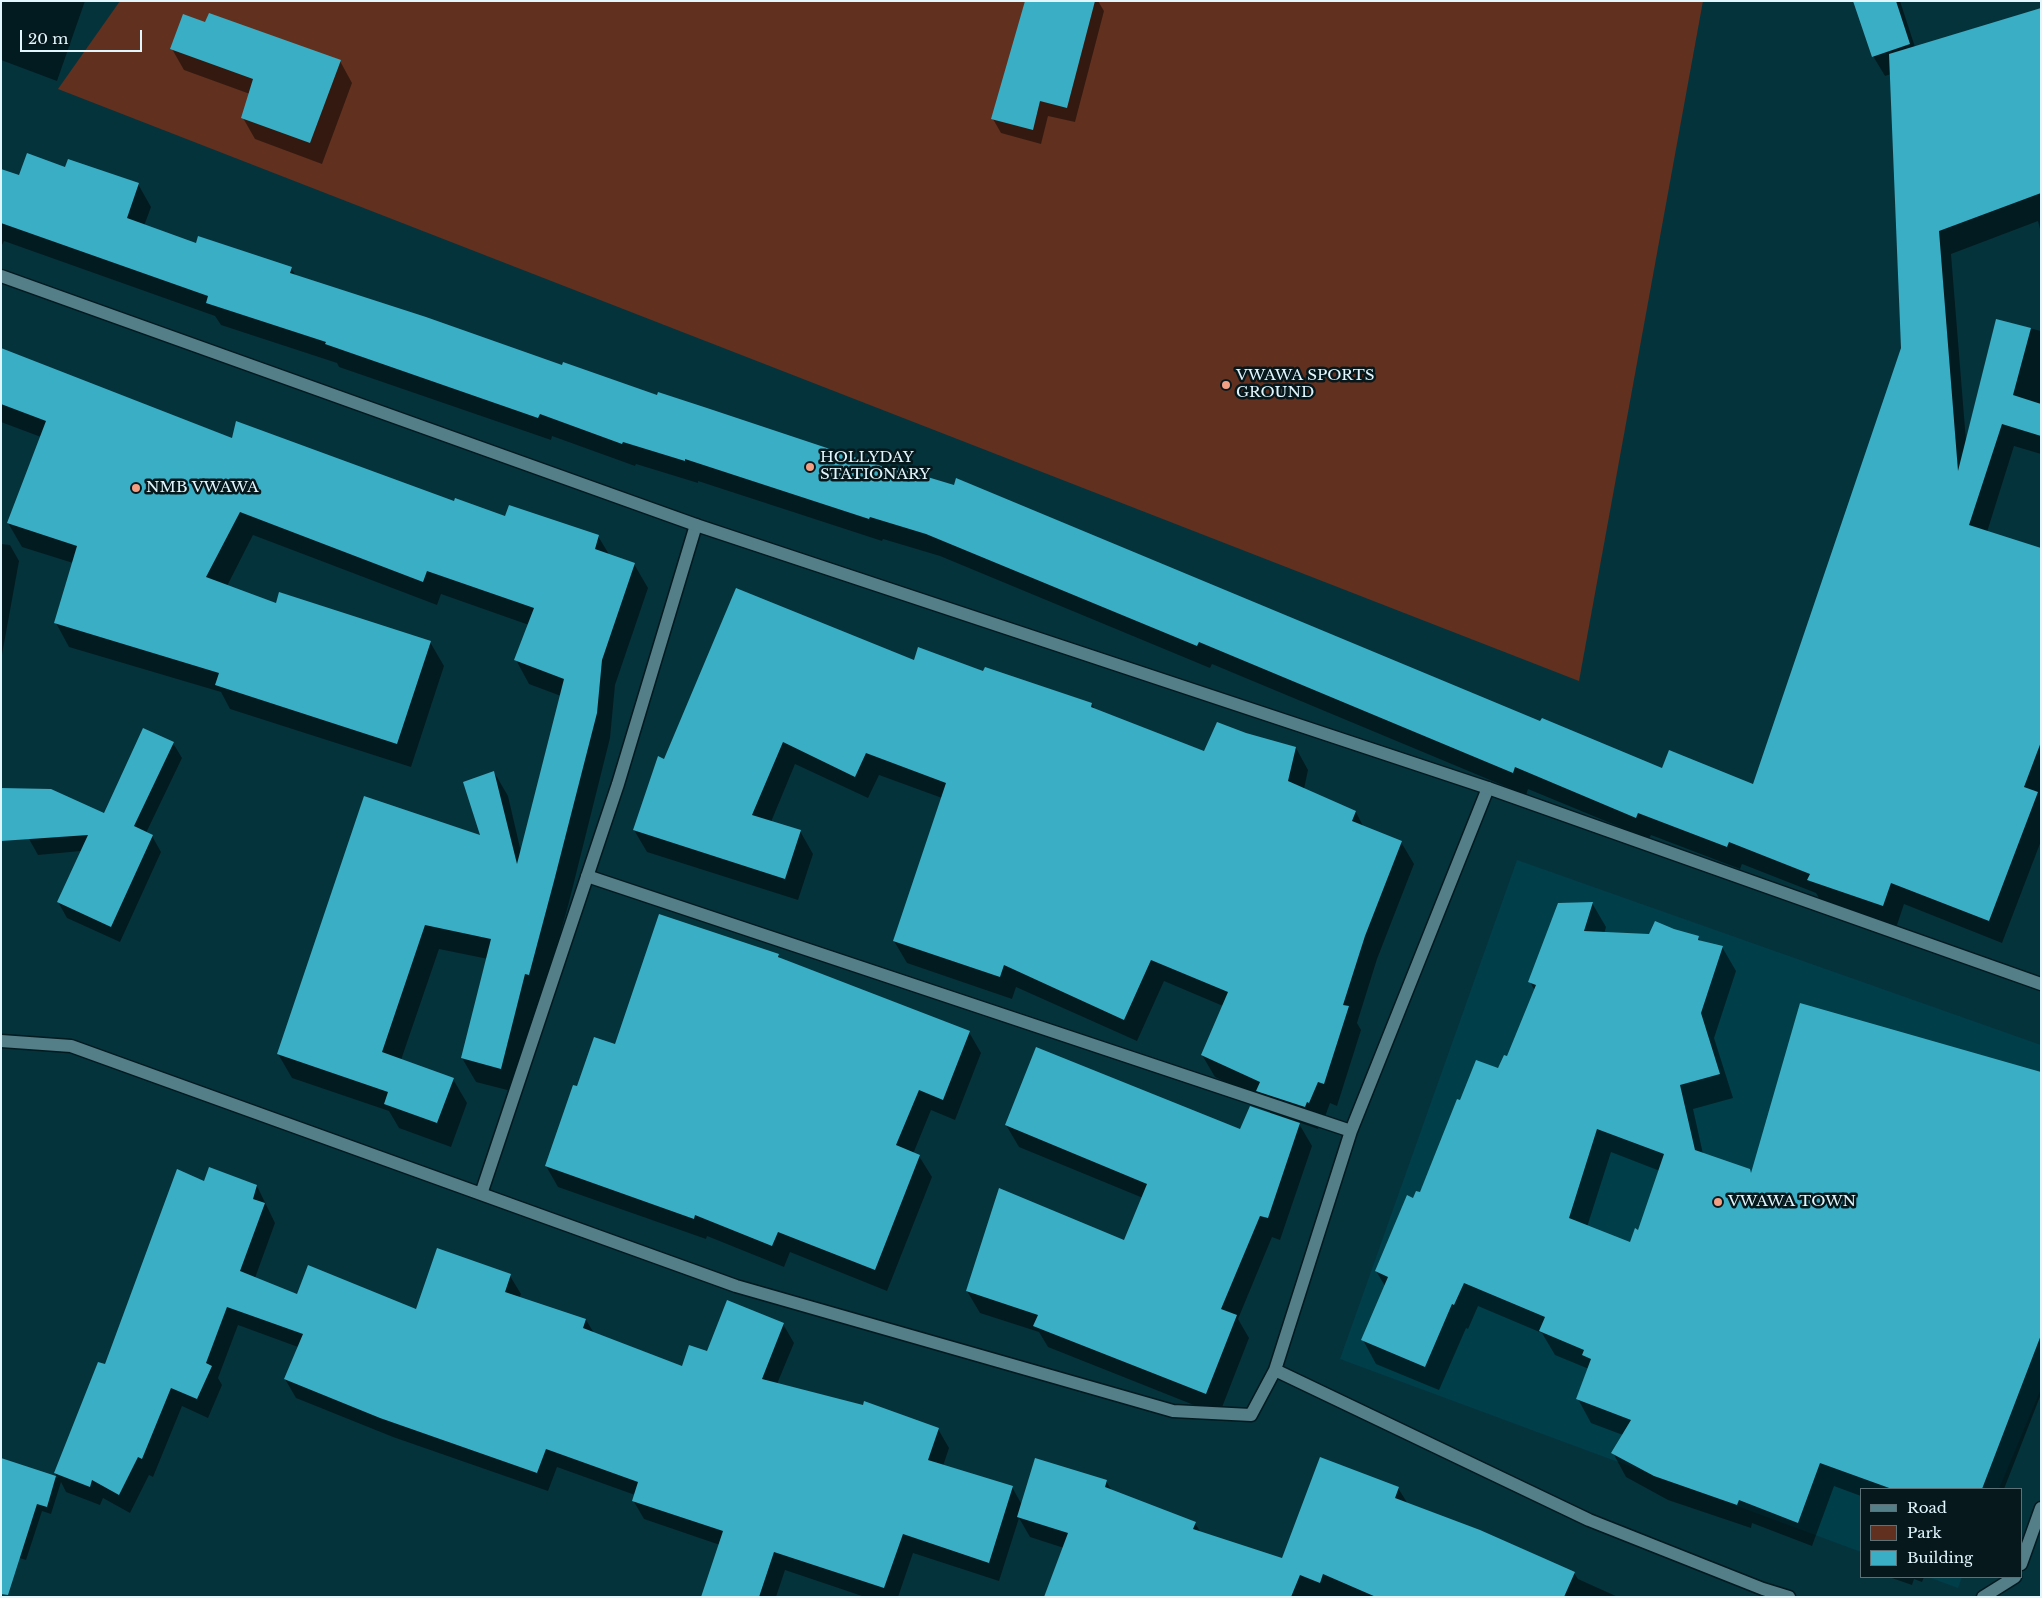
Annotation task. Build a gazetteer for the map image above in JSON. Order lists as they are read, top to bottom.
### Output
{
  "places": [
    "VWAWA SPORTS GROUND",
    "HOLLYDAY STATIONARY",
    "NMB VWAWA",
    "VWAWA TOWN"
  ],
  "legend": ["Road", "Park", "Building"],
  "scale_bar": "20 m"
}
